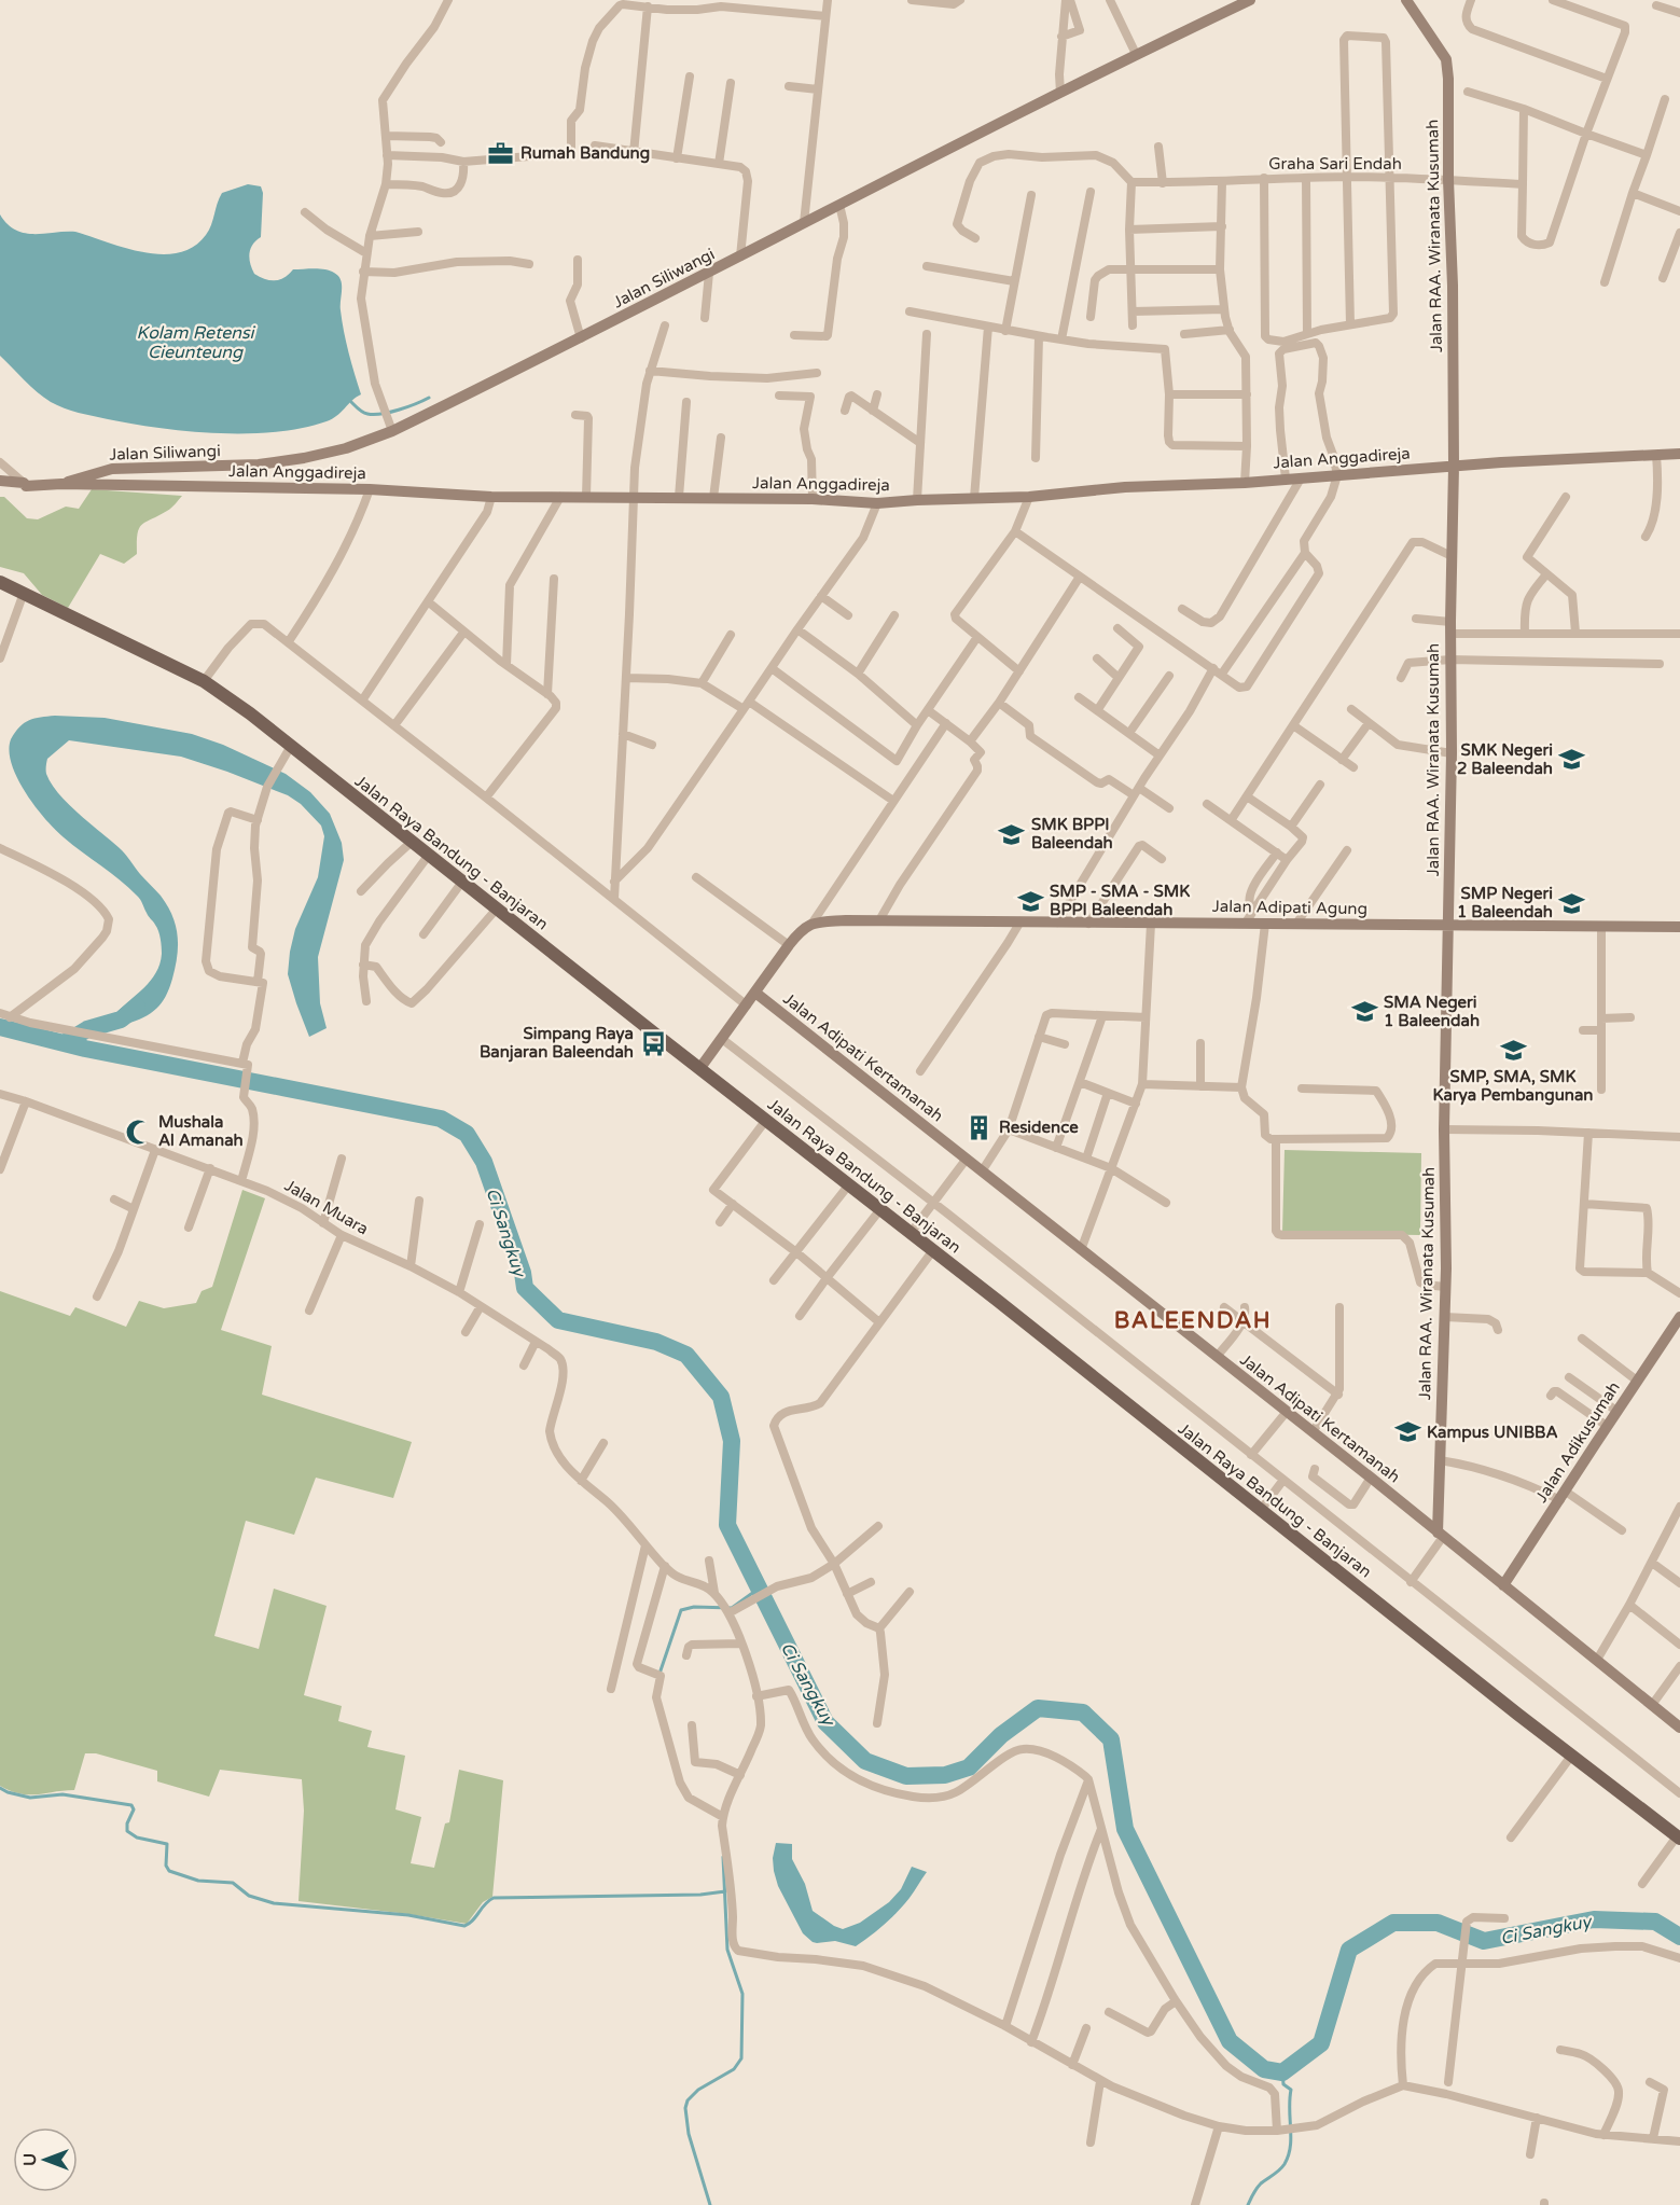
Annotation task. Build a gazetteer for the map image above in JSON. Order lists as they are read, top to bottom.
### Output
{
  "streets": {
    "main road": [
      "Jalan RAA. Wiranata Kusumah",
      "Jalan Siliwangi",
      "Jalan Anggadireja",
      "Jalan Raya Bandung - Banjaran",
      "Jalan Adipati Agung",
      "Jalan Adipati Kertamanah",
      "Jalan Adikusumah"
    ],
    "street": ["Graha Sari Endah", "Jalan Muara"]
  },
  "crossings": [
    ["Graha Sari Endah", "Jalan RAA. Wiranata Kusumah"],
    ["Jalan RAA. Wiranata Kusumah", "Jalan Anggadireja"],
    ["Jalan RAA. Wiranata Kusumah", "Jalan Adipati Agung"],
    ["Jalan RAA. Wiranata Kusumah", "Jalan Adipati Kertamanah"],
    ["Jalan Siliwangi", "Jalan Anggadireja"],
    ["Jalan Adipati Kertamanah", "Jalan Adikusumah"]
  ],
  "districts": ["BALEENDAH"],
  "water": ["Kolam Retensi Cieunteung", "Ci Sangkuy"],
  "places": {
    "office": ["Rumah Bandung"],
    "school or university": [
      "SMK Negeri 2 Baleendah",
      "SMK BPPI Baleendah",
      "SMP - SMA - SMK BPPI Baleendah",
      "SMP Negeri 1 Baleendah",
      "SMA Negeri 1 Baleendah",
      "SMP, SMA, SMK Karya Pembangunan",
      "Kampus UNIBBA"
    ],
    "bus stop": ["Simpang Raya Banjaran Baleendah"],
    "building": ["Residence"],
    "mosque": ["Mushala Al Amanah"]
  },
  "north": "left"
}
